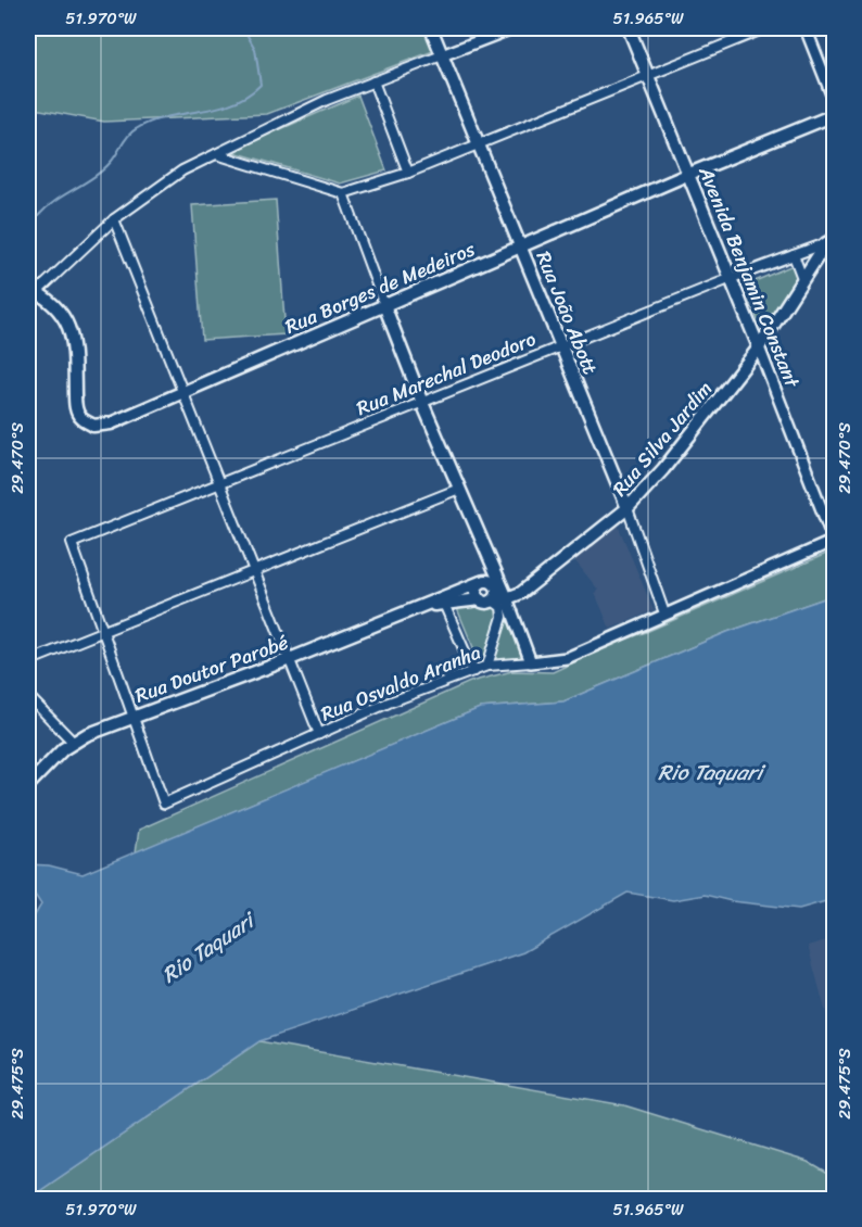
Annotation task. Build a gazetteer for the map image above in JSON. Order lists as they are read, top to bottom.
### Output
{
  "streets": {
    "main road": [
      "Avenida Benjamin Constant",
      "Rua Borges de Medeiros",
      "Rua João Abott",
      "Rua Silva Jardim",
      "Rua Doutor Parobé"
    ],
    "street": ["Rua Marechal Deodoro", "Rua Osvaldo Aranha"]
  },
  "crossings": [
    ["Avenida Benjamin Constant", "Rua Borges de Medeiros"],
    ["Avenida Benjamin Constant", "Rua Marechal Deodoro"],
    ["Avenida Benjamin Constant", "Rua Silva Jardim"],
    ["Avenida Benjamin Constant", "Rua Osvaldo Aranha"],
    ["Rua Borges de Medeiros", "Rua João Abott"],
    ["Rua João Abott", "Rua Marechal Deodoro"],
    ["Rua João Abott", "Rua Silva Jardim"],
    ["Rua João Abott", "Rua Osvaldo Aranha"],
    ["Rua Marechal Deodoro", "Rua Silva Jardim"],
    ["Rua Silva Jardim", "Rua Doutor Parobé"],
    ["Rua Doutor Parobé", "Rua Osvaldo Aranha"]
  ],
  "water": ["Rio Taquari"],
  "coordinates": [
    "51.970°W",
    "51.965°W",
    "29.470°S",
    "29.475°S"
  ]
}
